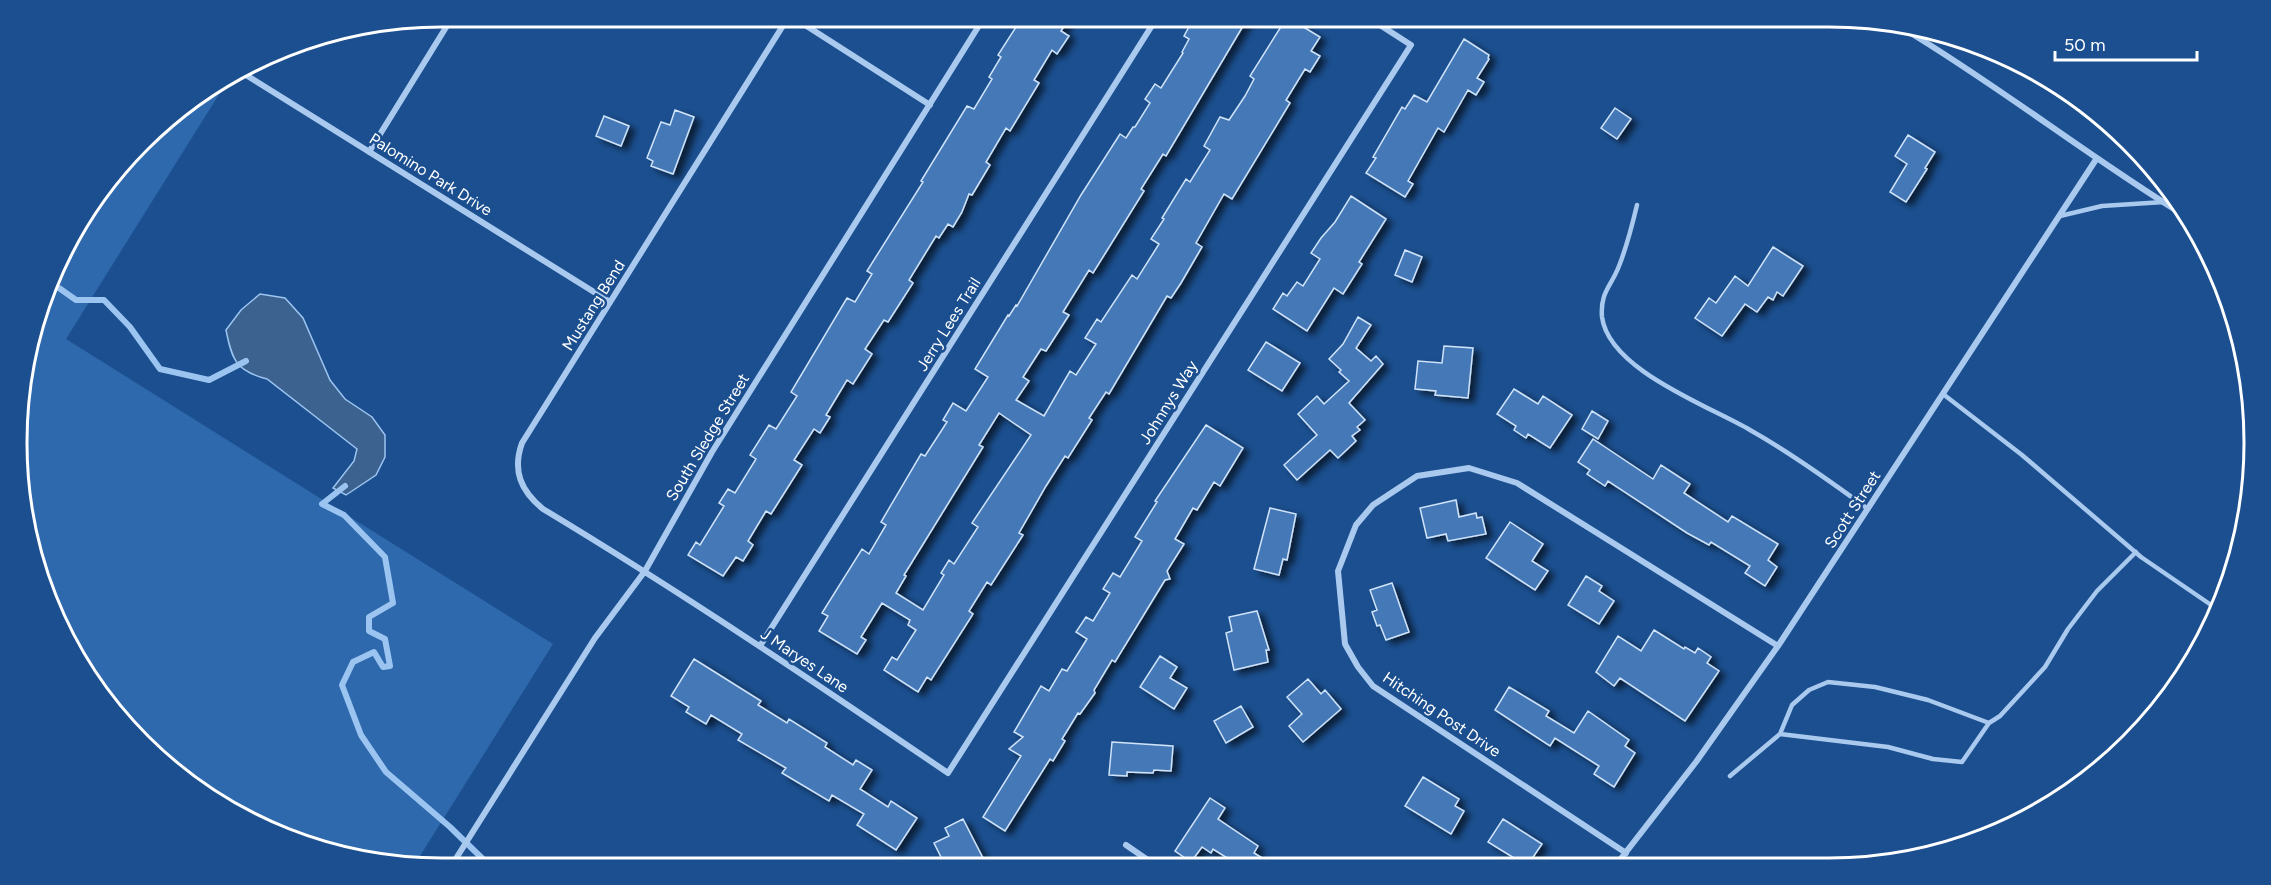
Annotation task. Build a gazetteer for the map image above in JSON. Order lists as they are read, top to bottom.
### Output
{
  "streets": {
    "street": [
      "Palomino Park Drive",
      "Mustang Bend",
      "Jerry Lees Trail",
      "Johnnys Way",
      "South Sledge Street",
      "Scott Street",
      "J Maryes Lane",
      "Hitching Post Drive"
    ]
  },
  "crossings": [
    ["Palomino Park Drive", "Mustang Bend"],
    ["Mustang Bend", "South Sledge Street"],
    ["Mustang Bend", "J Maryes Lane"],
    ["Jerry Lees Trail", "J Maryes Lane"],
    ["Johnnys Way", "J Maryes Lane"],
    ["South Sledge Street", "J Maryes Lane"],
    ["Scott Street", "Hitching Post Drive"]
  ],
  "scale_bar": "50 m"
}
